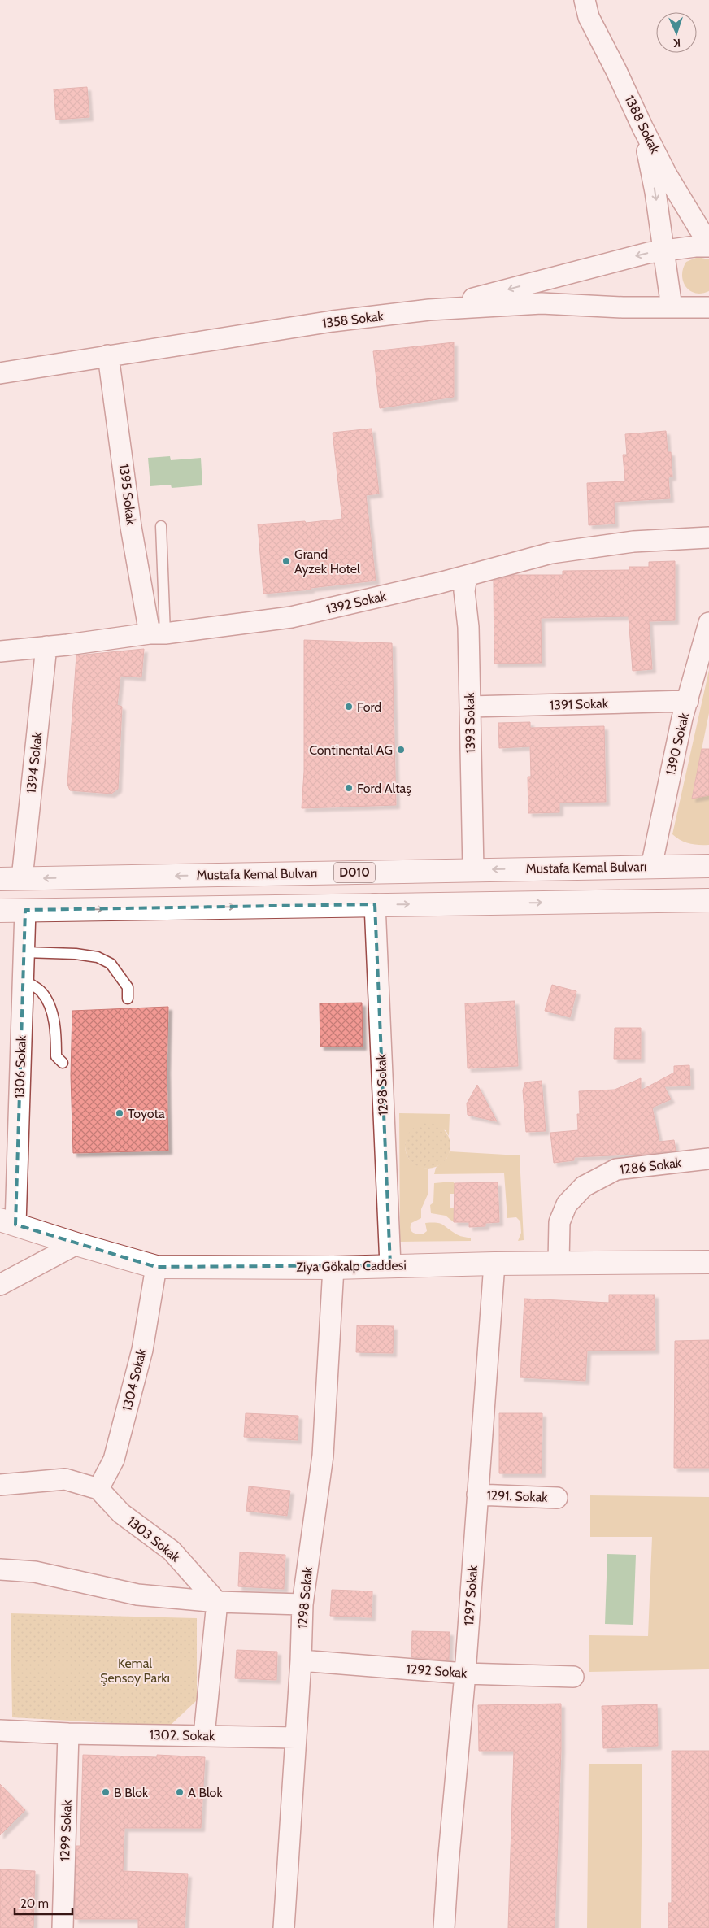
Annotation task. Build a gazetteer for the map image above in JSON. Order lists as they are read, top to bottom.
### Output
{
  "streets": {
    "main road": ["Mustafa Kemal Bulvarı", "D010", "Ziya Gökalp Caddesi"],
    "street": [
      "1388 Sokak",
      "1358 Sokak",
      "1395 Sokak",
      "1392 Sokak",
      "1391 Sokak",
      "1393 Sokak",
      "1390 Sokak",
      "1394 Sokak",
      "1306 Sokak",
      "1298 Sokak",
      "1286 Sokak",
      "1304 Sokak",
      "1291. Sokak",
      "1303 Sokak",
      "1297 Sokak",
      "1292 Sokak",
      "1302. Sokak",
      "1299 Sokak"
    ]
  },
  "crossings": [
    ["1358 Sokak", "1395 Sokak"],
    ["1395 Sokak", "1392 Sokak"],
    ["1392 Sokak", "1393 Sokak"],
    ["1392 Sokak", "1394 Sokak"],
    ["1391 Sokak", "1393 Sokak"],
    ["1391 Sokak", "1390 Sokak"],
    ["1393 Sokak", "Mustafa Kemal Bulvarı"],
    ["1390 Sokak", "Mustafa Kemal Bulvarı"],
    ["1394 Sokak", "Mustafa Kemal Bulvarı"],
    ["1306 Sokak", "Ziya Gökalp Caddesi"],
    ["1298 Sokak", "Ziya Gökalp Caddesi"],
    ["1298 Sokak", "1292 Sokak"],
    ["1298 Sokak", "1302. Sokak"],
    ["1286 Sokak", "Ziya Gökalp Caddesi"],
    ["Ziya Gökalp Caddesi", "1304 Sokak"],
    ["Ziya Gökalp Caddesi", "1297 Sokak"],
    ["1304 Sokak", "1303 Sokak"],
    ["1291. Sokak", "1297 Sokak"],
    ["1297 Sokak", "1292 Sokak"],
    ["1302. Sokak", "1299 Sokak"]
  ],
  "parks": ["Kemal Şensoy Parkı"],
  "places": [
    "Grand Ayzek Hotel",
    "Ford",
    "Continental AG",
    "Ford Altaş",
    "Toyota",
    "B Blok",
    "A Blok"
  ],
  "scale_bar": "20 m",
  "north": "bottom"
}
